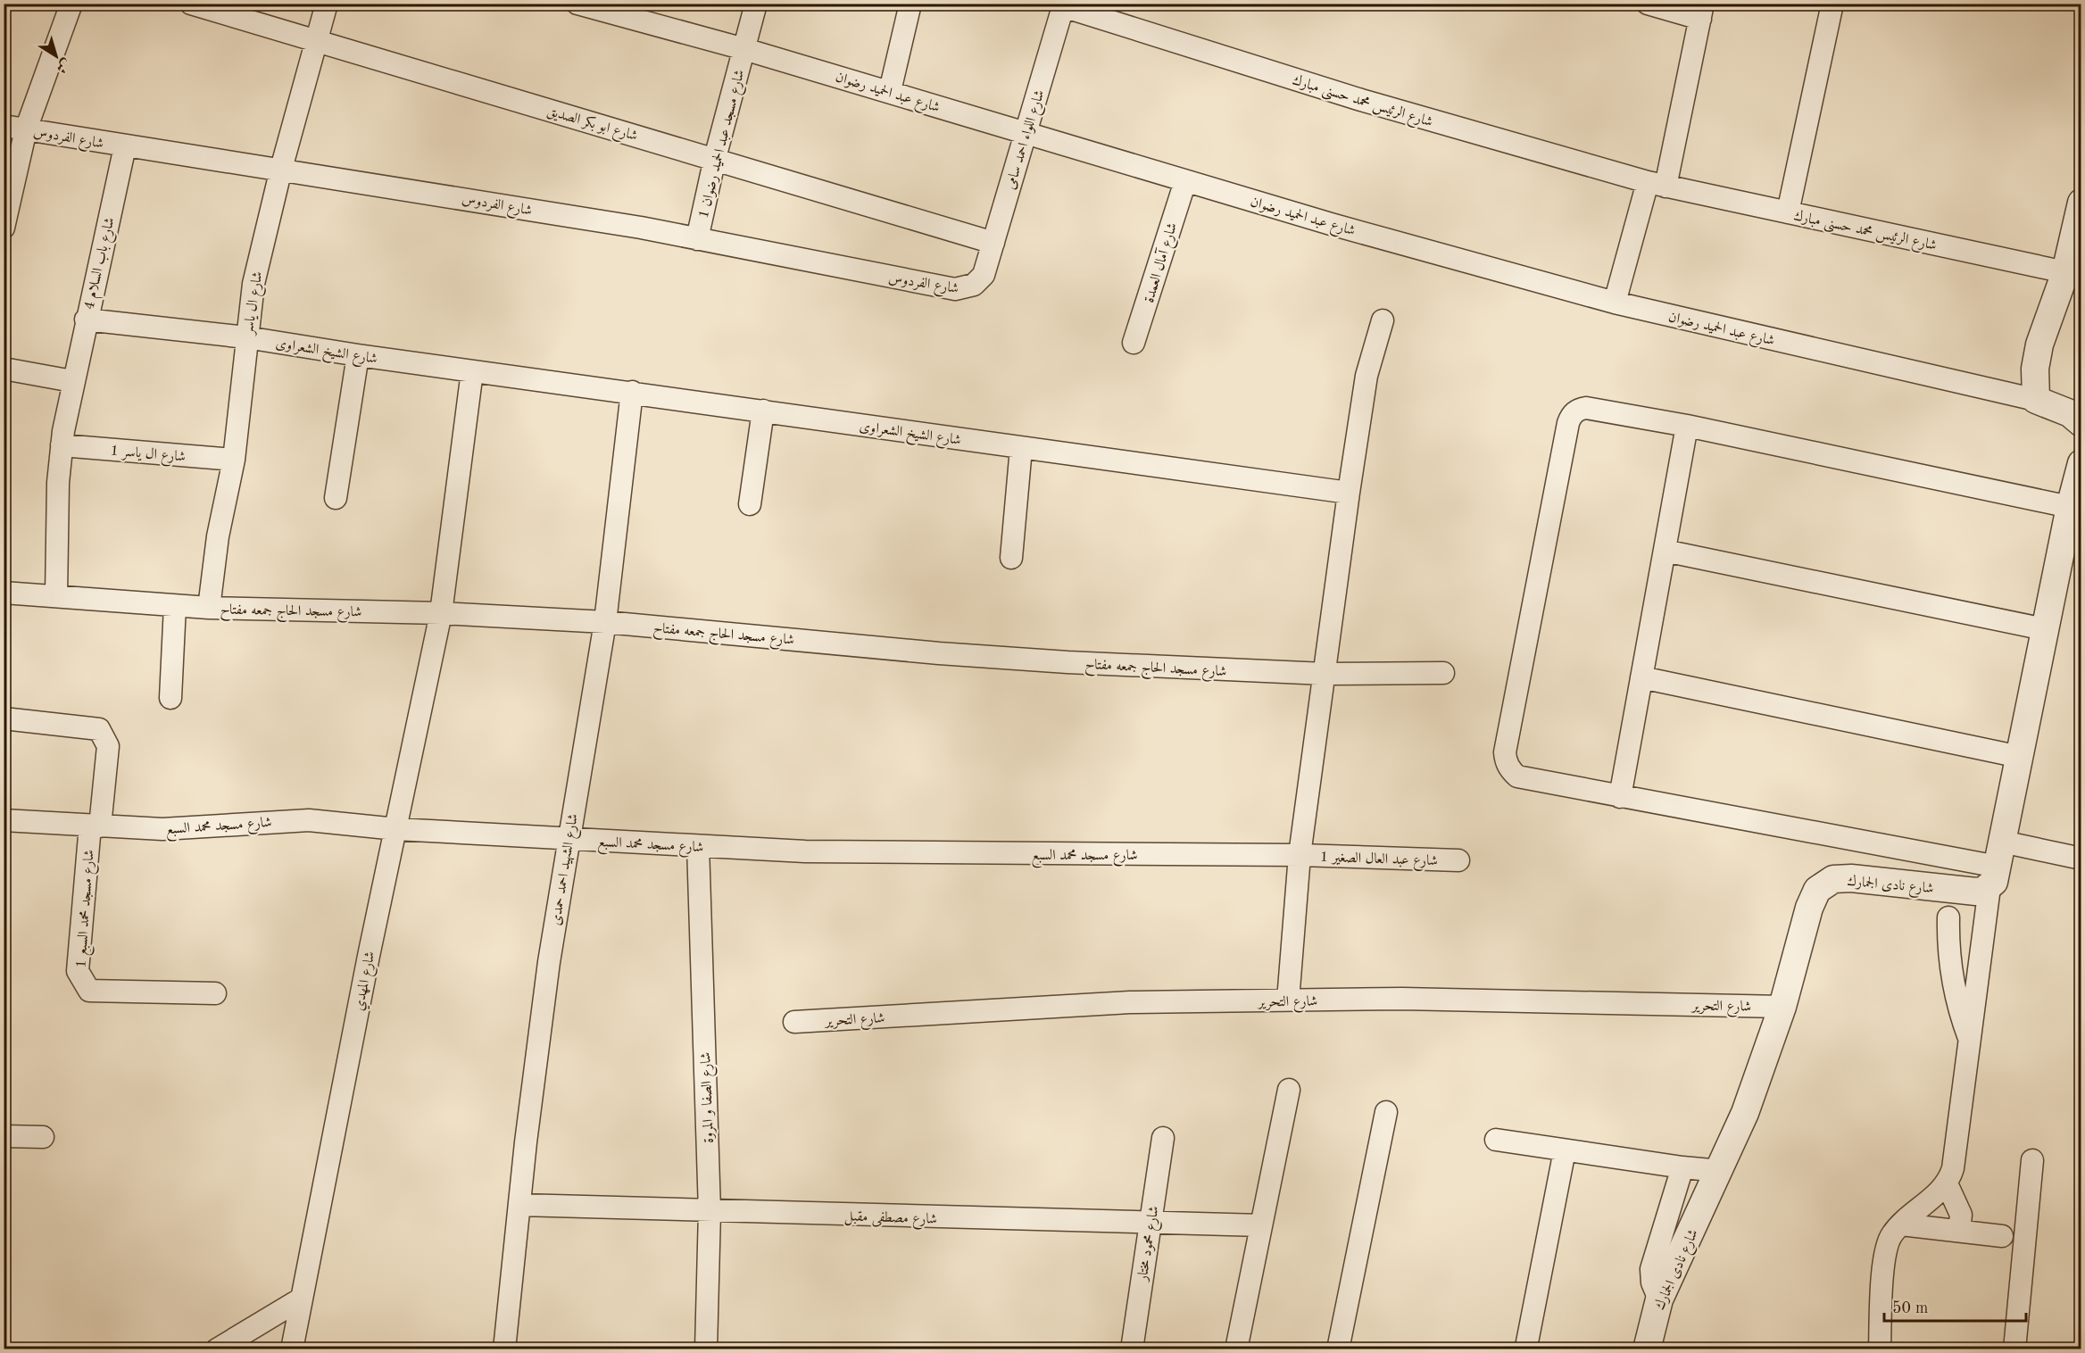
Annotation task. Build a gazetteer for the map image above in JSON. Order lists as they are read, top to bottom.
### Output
{
  "streets": {
    "street": [
      "شارع عبد الحميد رضوان",
      "شارع الرئيس محمد حسنى مبارك",
      "شارع ابو بكر الصديق",
      "شارع الفردوس",
      "شارع اللواء احمد سامى",
      "شارع مسجد عبد الحميد رضوان 1",
      "شارع آمال العمدة",
      "شارع باب السلام 4",
      "شارع ال ياسر",
      "شارع الشيخ الشعراوى",
      "شارع ال ياسر 1",
      "شارع مسجد الحاج جمعه مفتاح",
      "شارع مسجد محمد السبع",
      "شارع عبد العال الصغير 1",
      "شارع الشهيد احمد حمدى",
      "شارع نادى الجمارك",
      "شارع مسجد محمد السبع 1",
      "شارع المهدي",
      "شارع التحرير",
      "شارع الصفا و المروة",
      "شارع مصطفى مقبل",
      "شارع محمود مختار"
    ]
  },
  "crossings": [
    ["شارع عبد الحميد رضوان", "شارع اللواء احمد سامى"],
    ["شارع عبد الحميد رضوان", "شارع مسجد عبد الحميد رضوان 1"],
    ["شارع عبد الحميد رضوان", "شارع آمال العمدة"],
    ["شارع الرئيس محمد حسنى مبارك", "شارع اللواء احمد سامى"],
    ["شارع ابو بكر الصديق", "شارع اللواء احمد سامى"],
    ["شارع ابو بكر الصديق", "شارع مسجد عبد الحميد رضوان 1"],
    ["شارع ابو بكر الصديق", "شارع ال ياسر"],
    ["شارع الفردوس", "شارع اللواء احمد سامى"],
    ["شارع الفردوس", "شارع مسجد عبد الحميد رضوان 1"],
    ["شارع الفردوس", "شارع باب السلام 4"],
    ["شارع الفردوس", "شارع ال ياسر"],
    ["شارع باب السلام 4", "شارع الشيخ الشعراوى"],
    ["شارع باب السلام 4", "شارع ال ياسر 1"],
    ["شارع باب السلام 4", "شارع مسجد الحاج جمعه مفتاح"],
    ["شارع ال ياسر", "شارع الشيخ الشعراوى"],
    ["شارع ال ياسر", "شارع ال ياسر 1"],
    ["شارع ال ياسر", "شارع مسجد الحاج جمعه مفتاح"],
    ["شارع الشيخ الشعراوى", "شارع الشهيد احمد حمدى"],
    ["شارع مسجد الحاج جمعه مفتاح", "شارع الشهيد احمد حمدى"],
    ["شارع مسجد الحاج جمعه مفتاح", "شارع المهدي"],
    ["شارع مسجد محمد السبع", "شارع عبد العال الصغير 1"],
    ["شارع مسجد محمد السبع", "شارع الشهيد احمد حمدى"],
    ["شارع مسجد محمد السبع", "شارع مسجد محمد السبع 1"],
    ["شارع مسجد محمد السبع", "شارع المهدي"],
    ["شارع مسجد محمد السبع", "شارع الصفا و المروة"],
    ["شارع الشهيد احمد حمدى", "شارع مصطفى مقبل"],
    ["شارع نادى الجمارك", "شارع التحرير"],
    ["شارع الصفا و المروة", "شارع مصطفى مقبل"],
    ["شارع مصطفى مقبل", "شارع محمود مختار"]
  ],
  "scale_bar": "50 m",
  "north": "bottom right"
}
